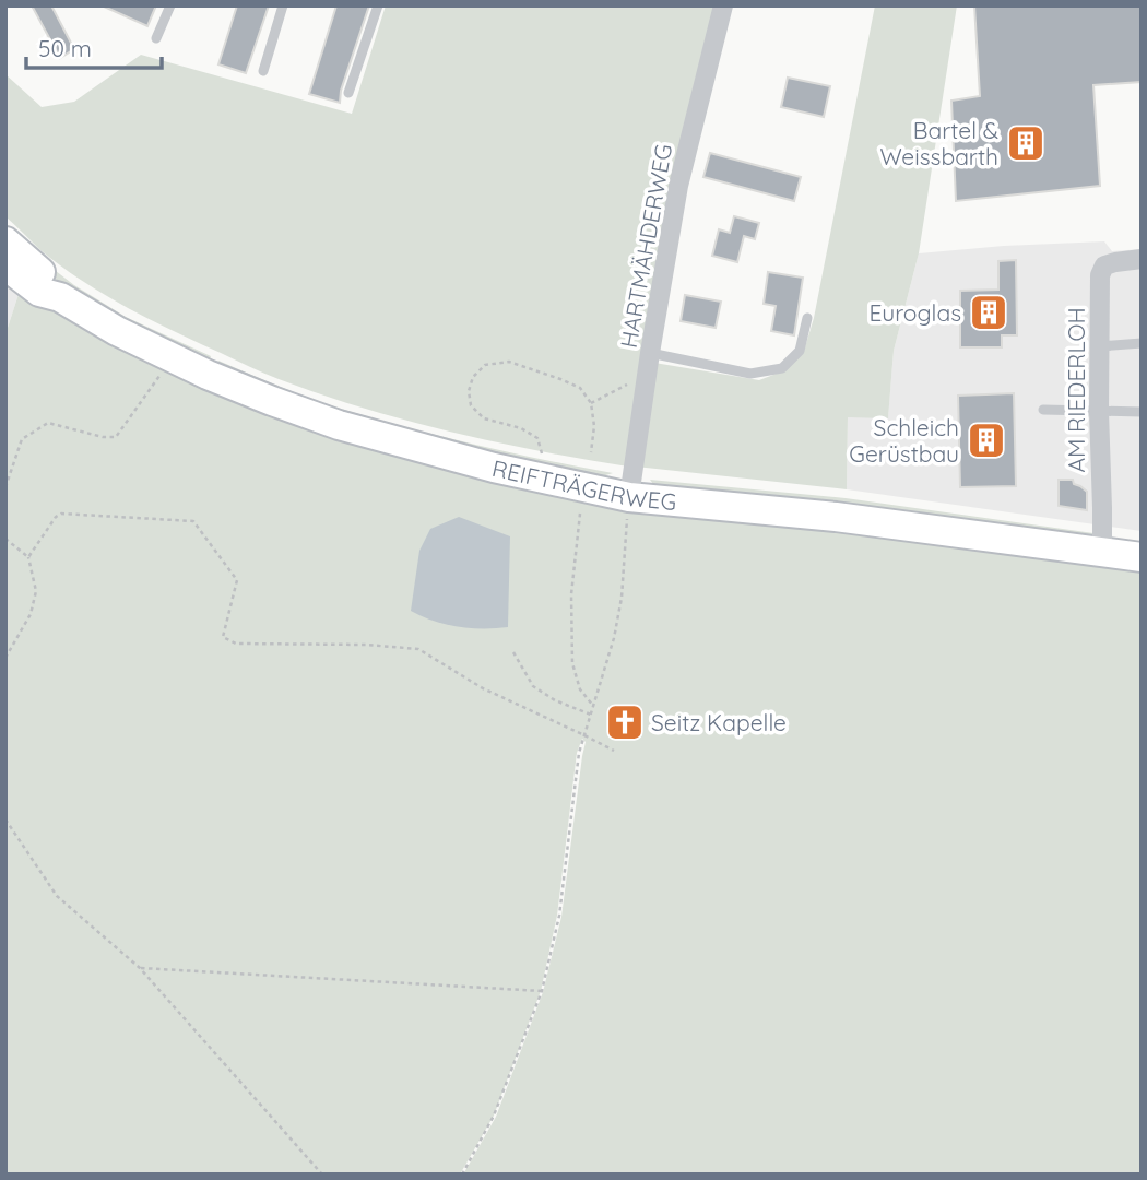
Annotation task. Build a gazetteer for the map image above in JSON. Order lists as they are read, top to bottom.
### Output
{
  "streets": {
    "street": ["HARTMÄHDERWEG", "AM RIEDERLOH", "REIFTRÄGERWEG"]
  },
  "crossings": [
    ["HARTMÄHDERWEG", "REIFTRÄGERWEG"],
    ["AM RIEDERLOH", "REIFTRÄGERWEG"]
  ],
  "places": {
    "building": ["Bartel & Weissbarth", "Euroglas", "Schleich Gerüstbau"],
    "church": ["Seitz Kapelle"]
  },
  "scale_bar": "50 m"
}
